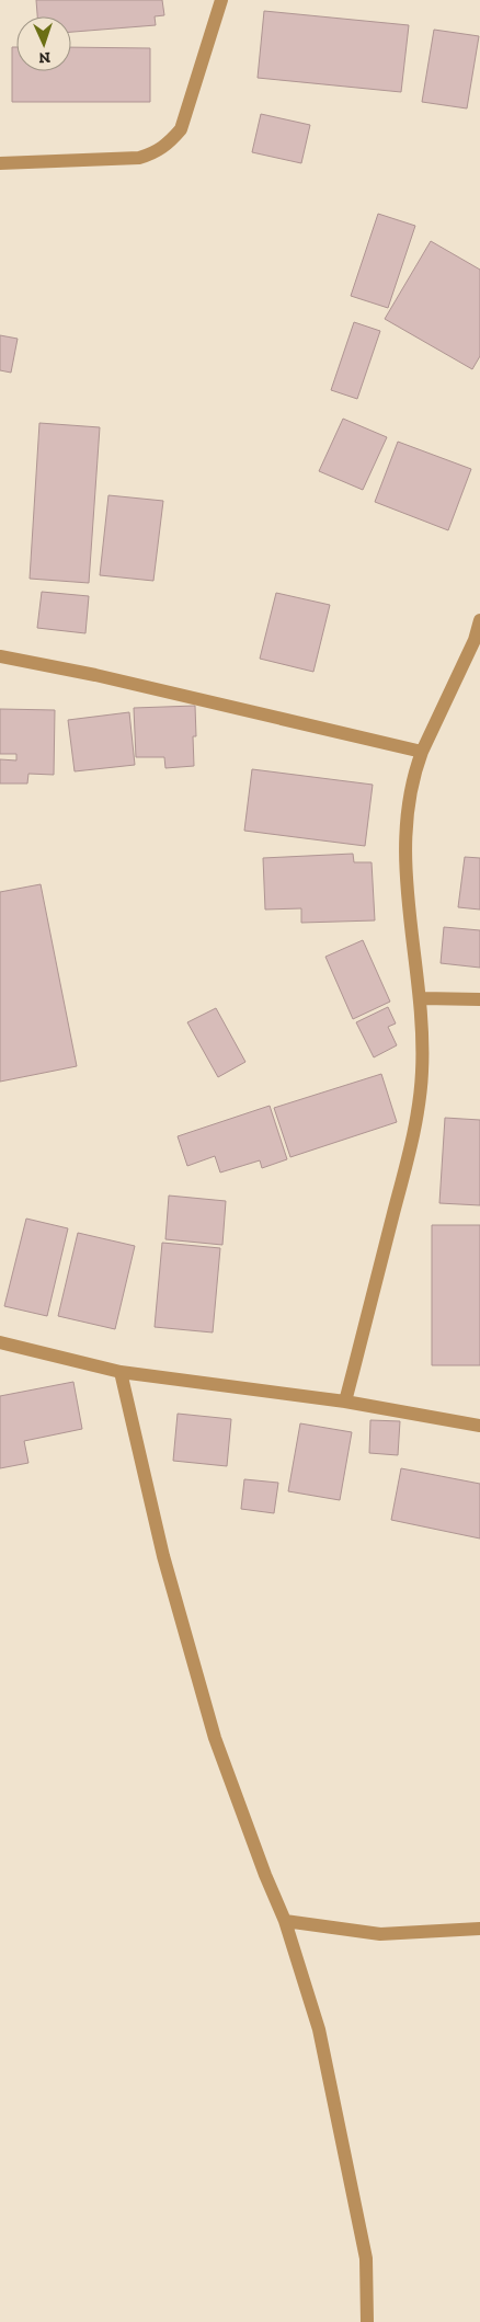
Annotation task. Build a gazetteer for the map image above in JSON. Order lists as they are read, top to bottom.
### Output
{
  "north": "bottom"
}
